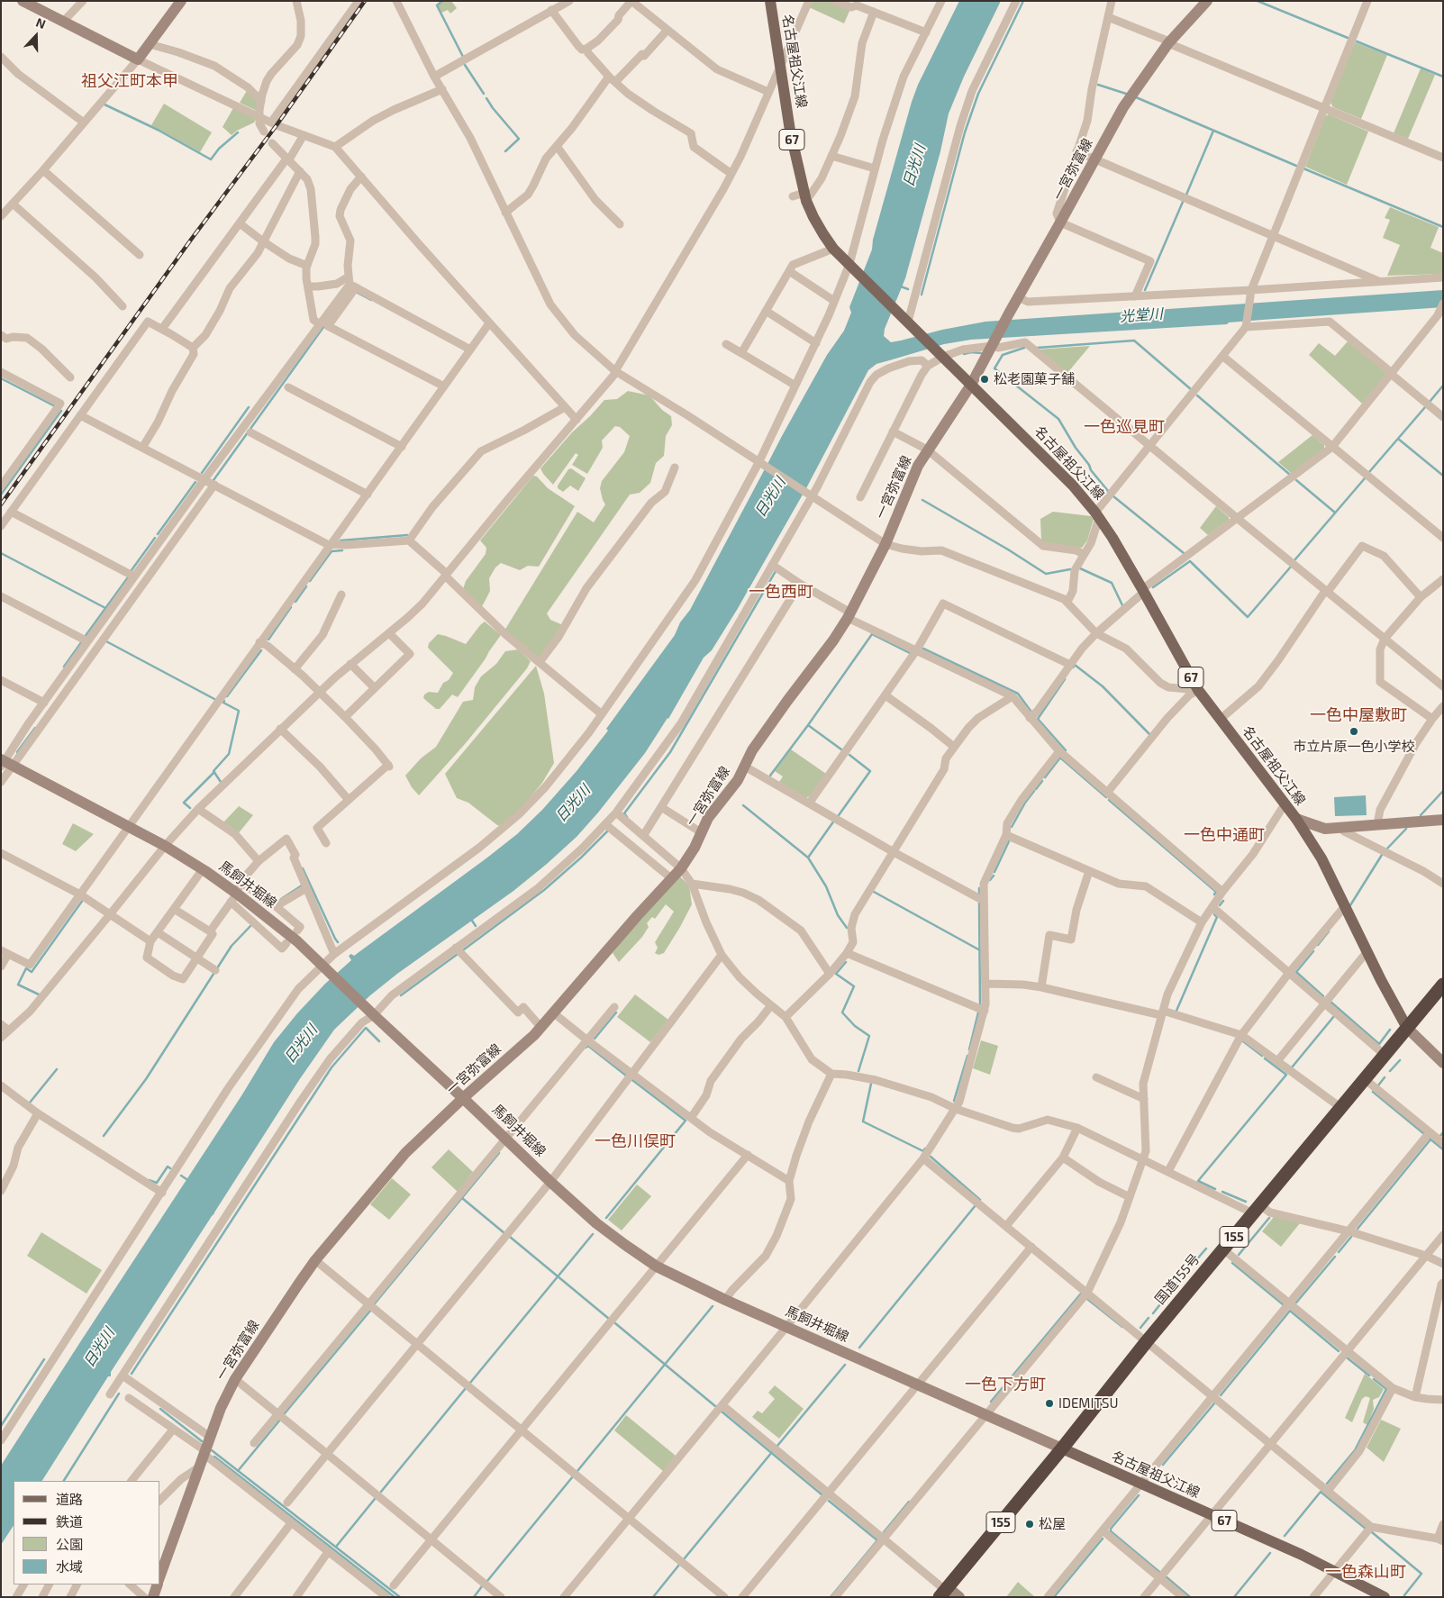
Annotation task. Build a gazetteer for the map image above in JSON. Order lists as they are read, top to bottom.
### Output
{
  "streets": {
    "highway": ["155", "国道155号"],
    "main road": [
      "名古屋祖父江線",
      "67",
      "一宮弥富線",
      "馬飼井堀線"
    ]
  },
  "crossings": [
    ["名古屋祖父江線", "一宮弥富線"],
    ["名古屋祖父江線", "馬飼井堀線"],
    ["名古屋祖父江線", "国道155号"],
    ["一宮弥富線", "馬飼井堀線"],
    ["馬飼井堀線", "国道155号"]
  ],
  "districts": [
    "祖父江町本甲",
    "一色巡見町",
    "一色西町",
    "一色中屋敷町",
    "一色中通町",
    "一色川俣町",
    "一色下方町",
    "一色森山町"
  ],
  "water": ["日光川", "光堂川"],
  "places": [
    "松老園菓子舗",
    "市立片原一色小学校",
    "IDEMITSU",
    "松屋"
  ],
  "legend": [
    "道路",
    "鉄道",
    "公園",
    "水域"
  ],
  "north": "top"
}
